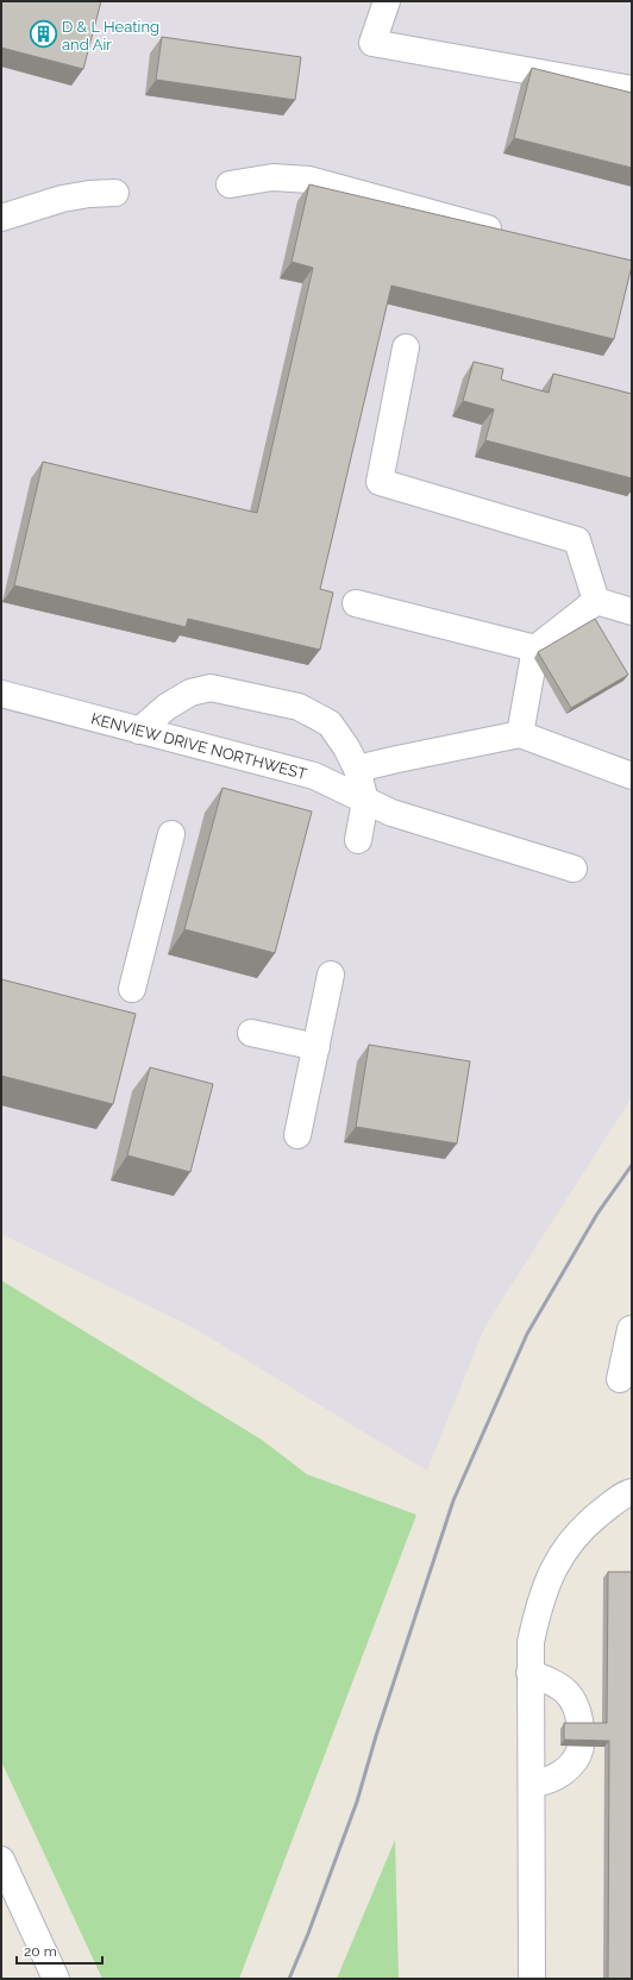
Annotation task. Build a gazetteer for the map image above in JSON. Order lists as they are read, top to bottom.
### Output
{
  "streets": {
    "street": ["KENVIEW DRIVE NORTHWEST"]
  },
  "places": {
    "building": ["D & L Heating and Air"]
  },
  "scale_bar": "20 m"
}
